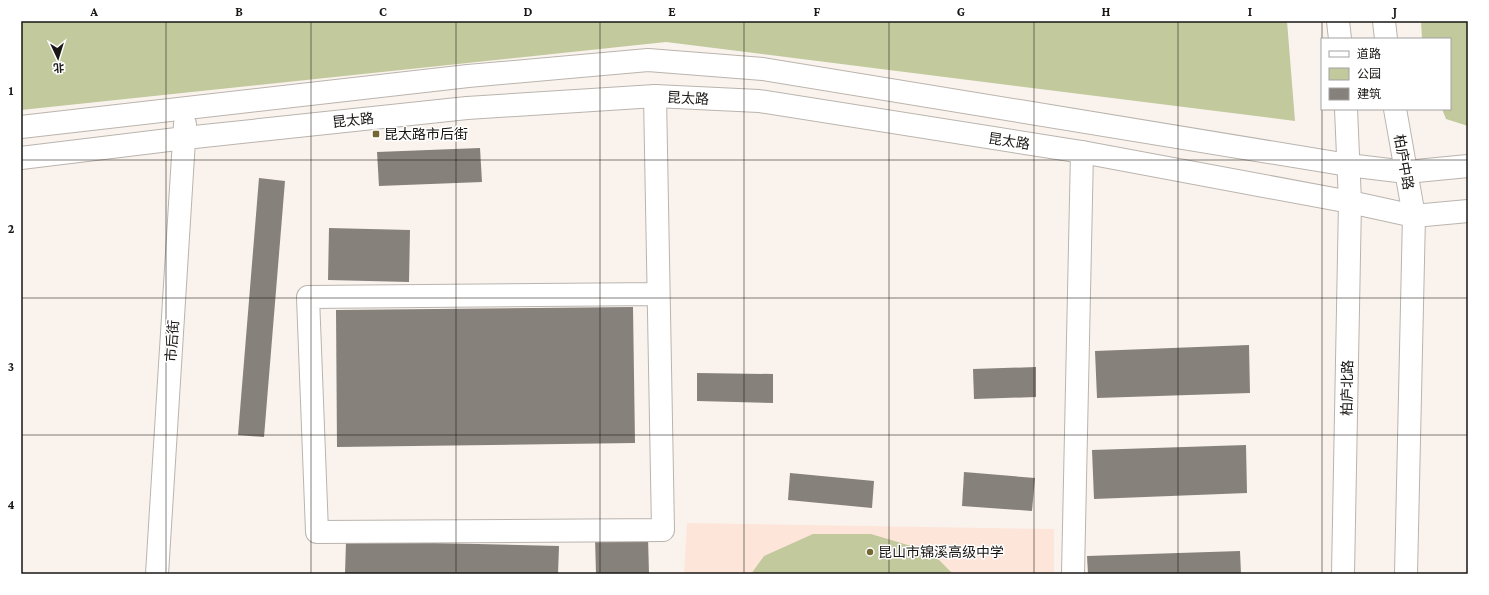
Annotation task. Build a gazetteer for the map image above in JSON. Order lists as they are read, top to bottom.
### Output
{
  "streets": {
    "main road": [
      "昆太路",
      "柏庐中路",
      "市后街",
      "柏庐北路"
    ]
  },
  "crossings": [
    ["昆太路", "柏庐中路"],
    ["昆太路", "市后街"],
    ["昆太路", "柏庐北路"]
  ],
  "places": {
    "transit": ["昆太路市后街"],
    "other": ["昆山市锦溪高级中学"]
  },
  "legend": ["道路", "公园", "建筑"],
  "north": "bottom",
  "grid": {
    "columns": [
      "A",
      "B",
      "C",
      "D",
      "E",
      "F",
      "G",
      "H",
      "I",
      "J"
    ],
    "rows": [
      "1",
      "2",
      "3",
      "4"
    ]
  }
}
